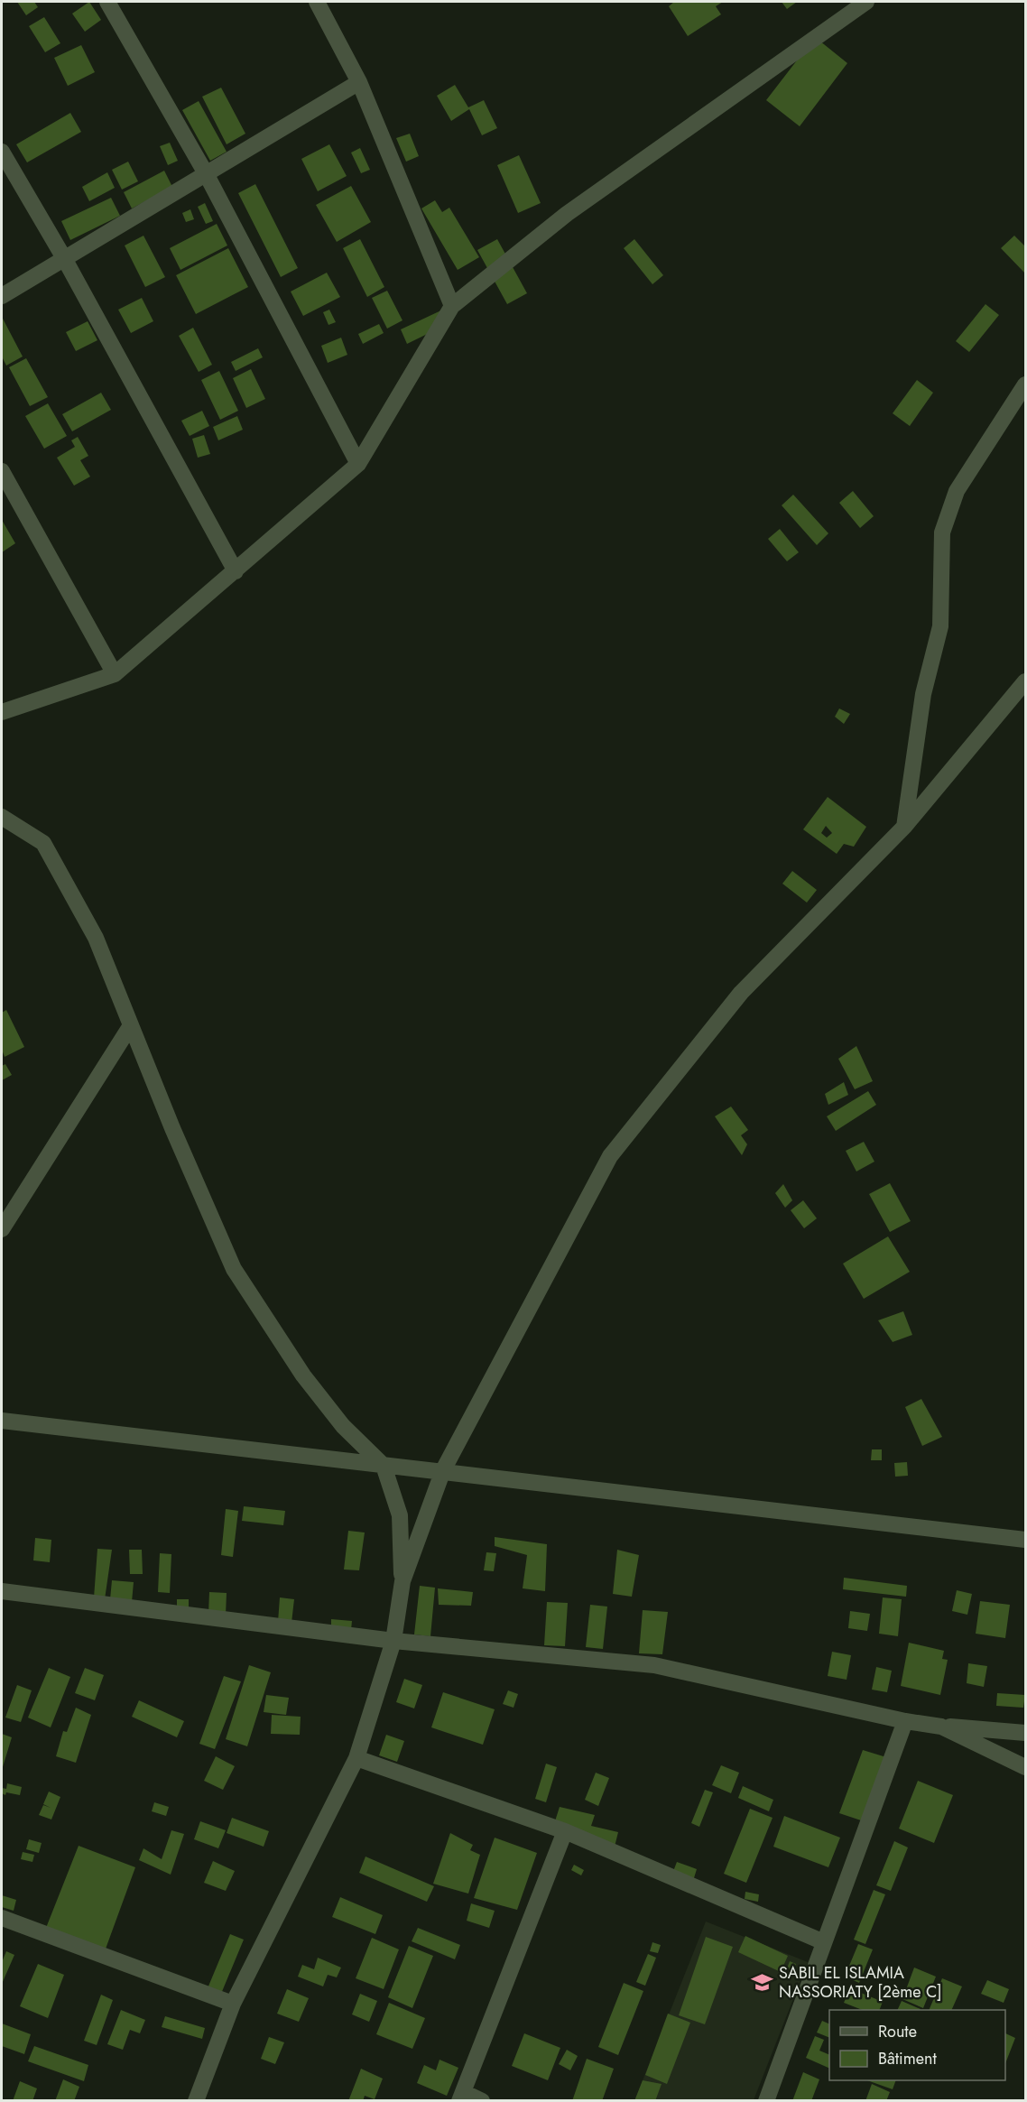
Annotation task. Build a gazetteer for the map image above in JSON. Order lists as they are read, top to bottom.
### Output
{
  "places": {
    "school or university": ["SABIL EL ISLAMIA NASSORIATY [2ème C]"]
  },
  "legend": ["Route", "Bâtiment"]
}
